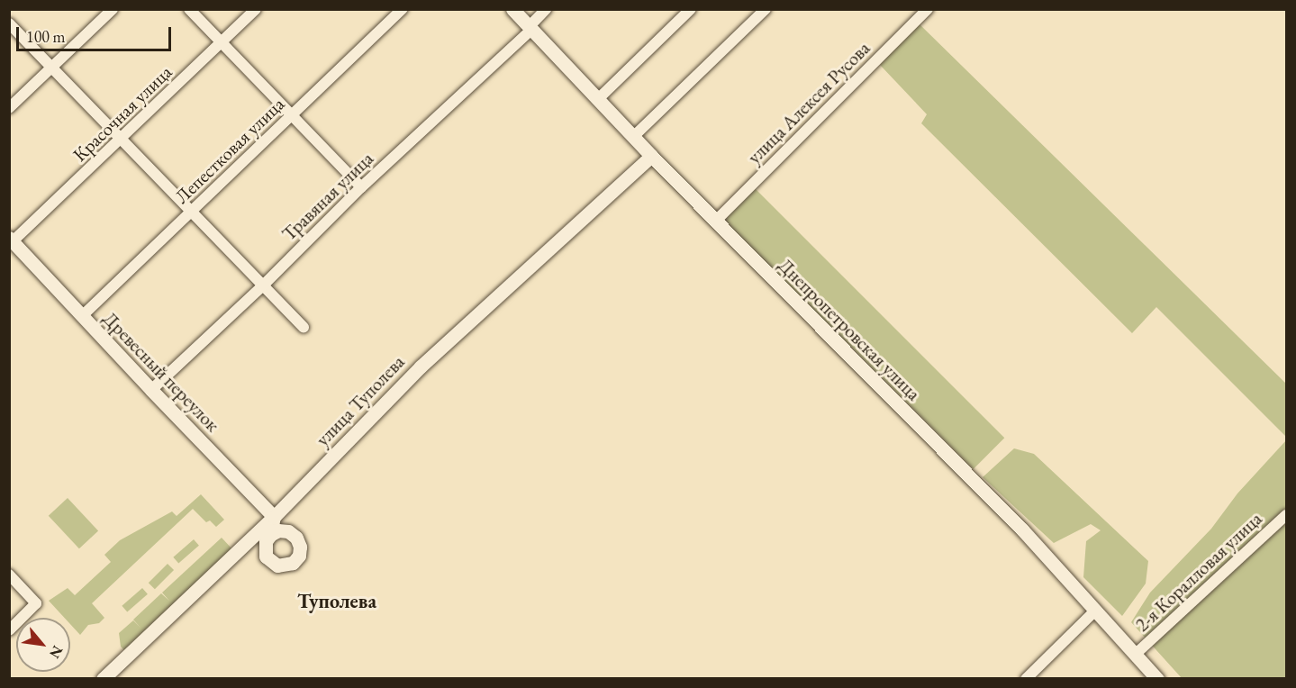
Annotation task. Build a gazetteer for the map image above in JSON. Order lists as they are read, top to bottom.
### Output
{
  "streets": {
    "street": [
      "улица Алексея Русова",
      "Красочная улица",
      "Лепестковая улица",
      "Травяная улица",
      "Днепропетровская улица",
      "Древесный переулок",
      "улица Туполева",
      "2-я Коралловая улица"
    ]
  },
  "crossings": [
    ["улица Алексея Русова", "Днепропетровская улица"],
    ["Красочная улица", "Древесный переулок"],
    ["Лепестковая улица", "Древесный переулок"],
    ["Травяная улица", "Днепропетровская улица"],
    ["Травяная улица", "Древесный переулок"],
    ["Днепропетровская улица", "улица Туполева"],
    ["Днепропетровская улица", "2-я Коралловая улица"],
    ["Древесный переулок", "улица Туполева"]
  ],
  "districts": ["Туполева"],
  "scale_bar": "100 m",
  "north": "bottom right"
}
